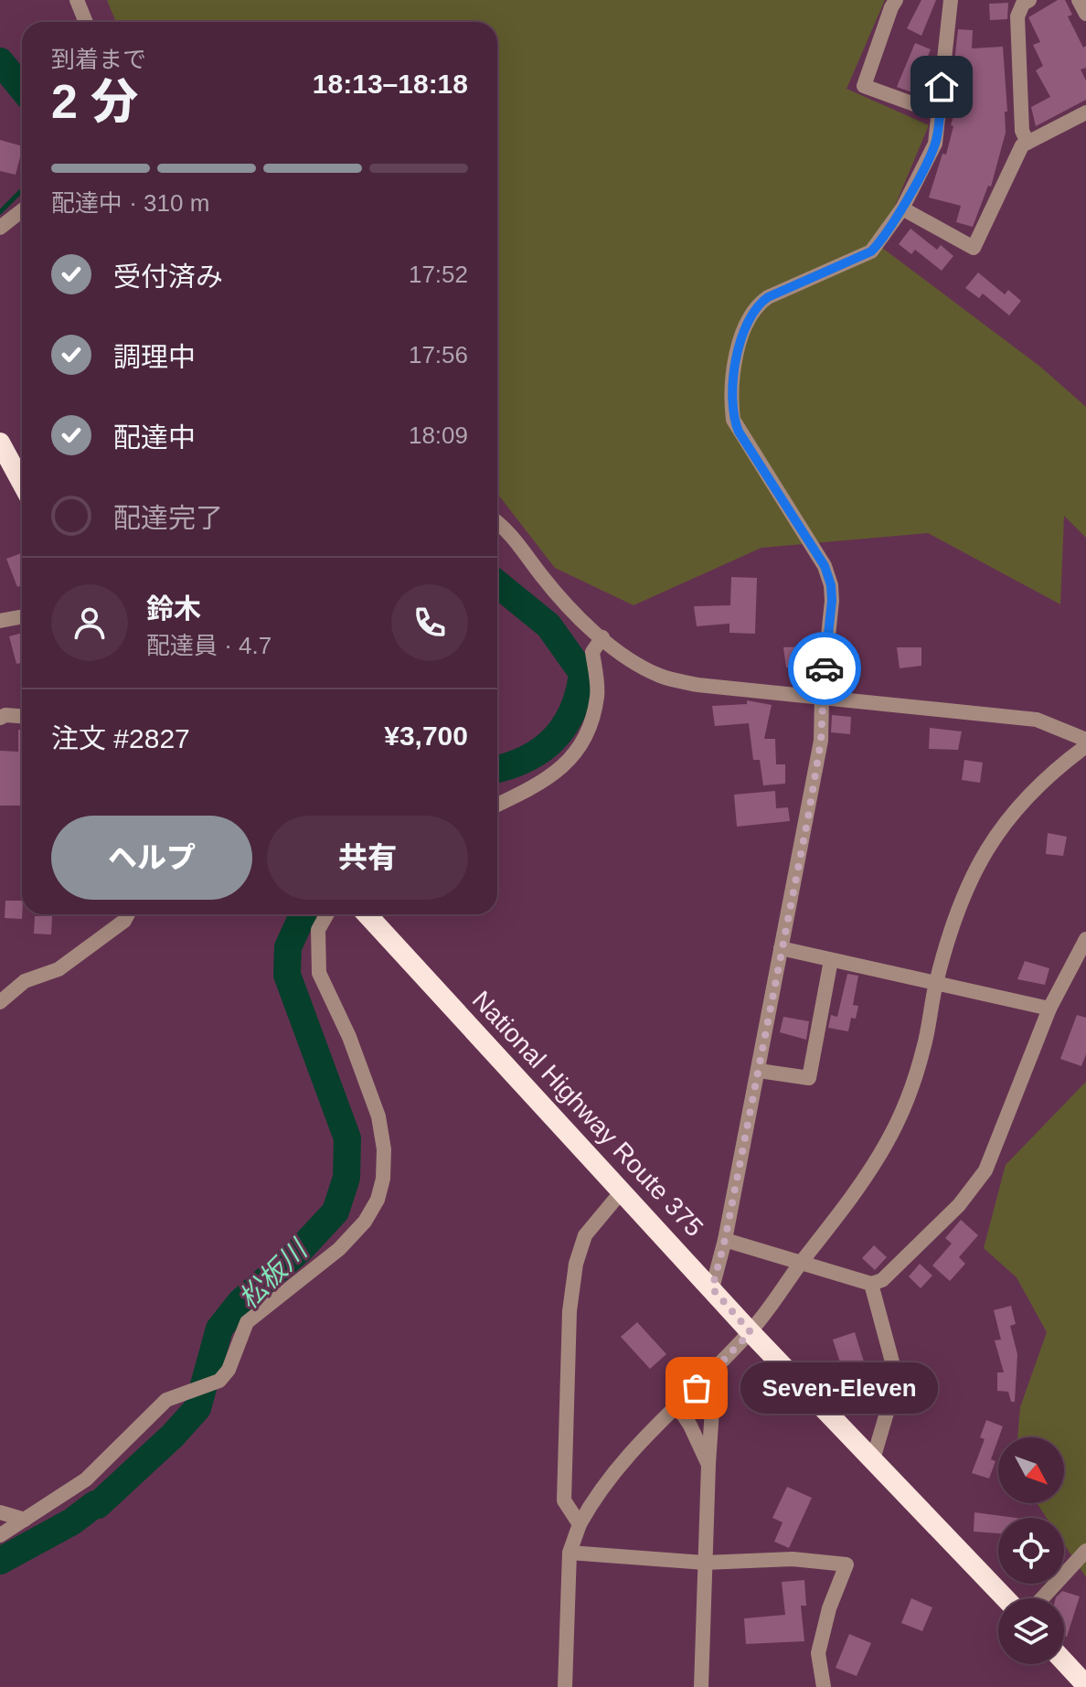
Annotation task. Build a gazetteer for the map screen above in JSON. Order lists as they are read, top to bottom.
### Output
{
  "streets": {
    "highway": ["National Highway Route 375"]
  },
  "water": ["松板川"],
  "places": ["Seven-Eleven"],
  "north": "bottom right",
  "page": {
    "heading": ["2 分", "到着まで", "18:13–18:18"],
    "panel": [
      "鈴木",
      "配達員 · 4.7",
      "注文 #2827",
      "¥3,700"
    ],
    "bar": "配達中 · 310 m",
    "list": [
      ["受付済み", "17:52"],
      ["調理中", "17:56"],
      ["配達中", "18:09"],
      "配達完了"
    ],
    "buttons": ["ヘルプ", "共有"],
    "bubble": "Seven-Eleven"
  }
}
